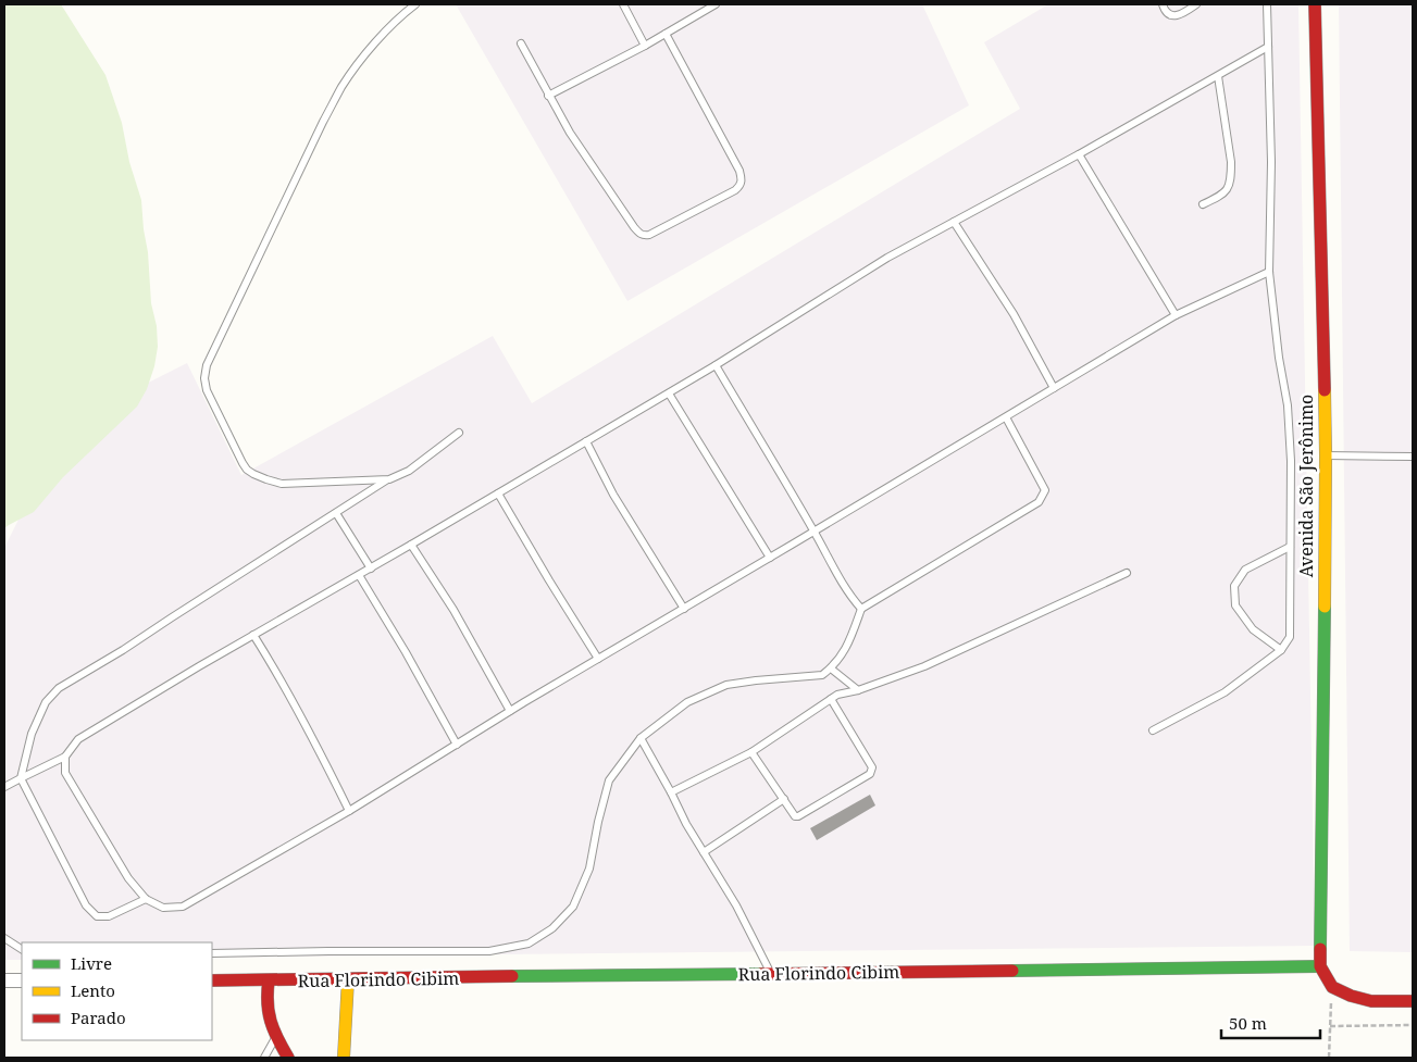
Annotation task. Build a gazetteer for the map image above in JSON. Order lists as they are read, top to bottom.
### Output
{
  "streets": {
    "street": ["Avenida São Jerônimo", "Rua Florindo Cibim"]
  },
  "crossings": [
    ["Avenida São Jerônimo", "Rua Florindo Cibim"]
  ],
  "legend": ["Livre", "Lento", "Parado"],
  "scale_bar": "50 m"
}
